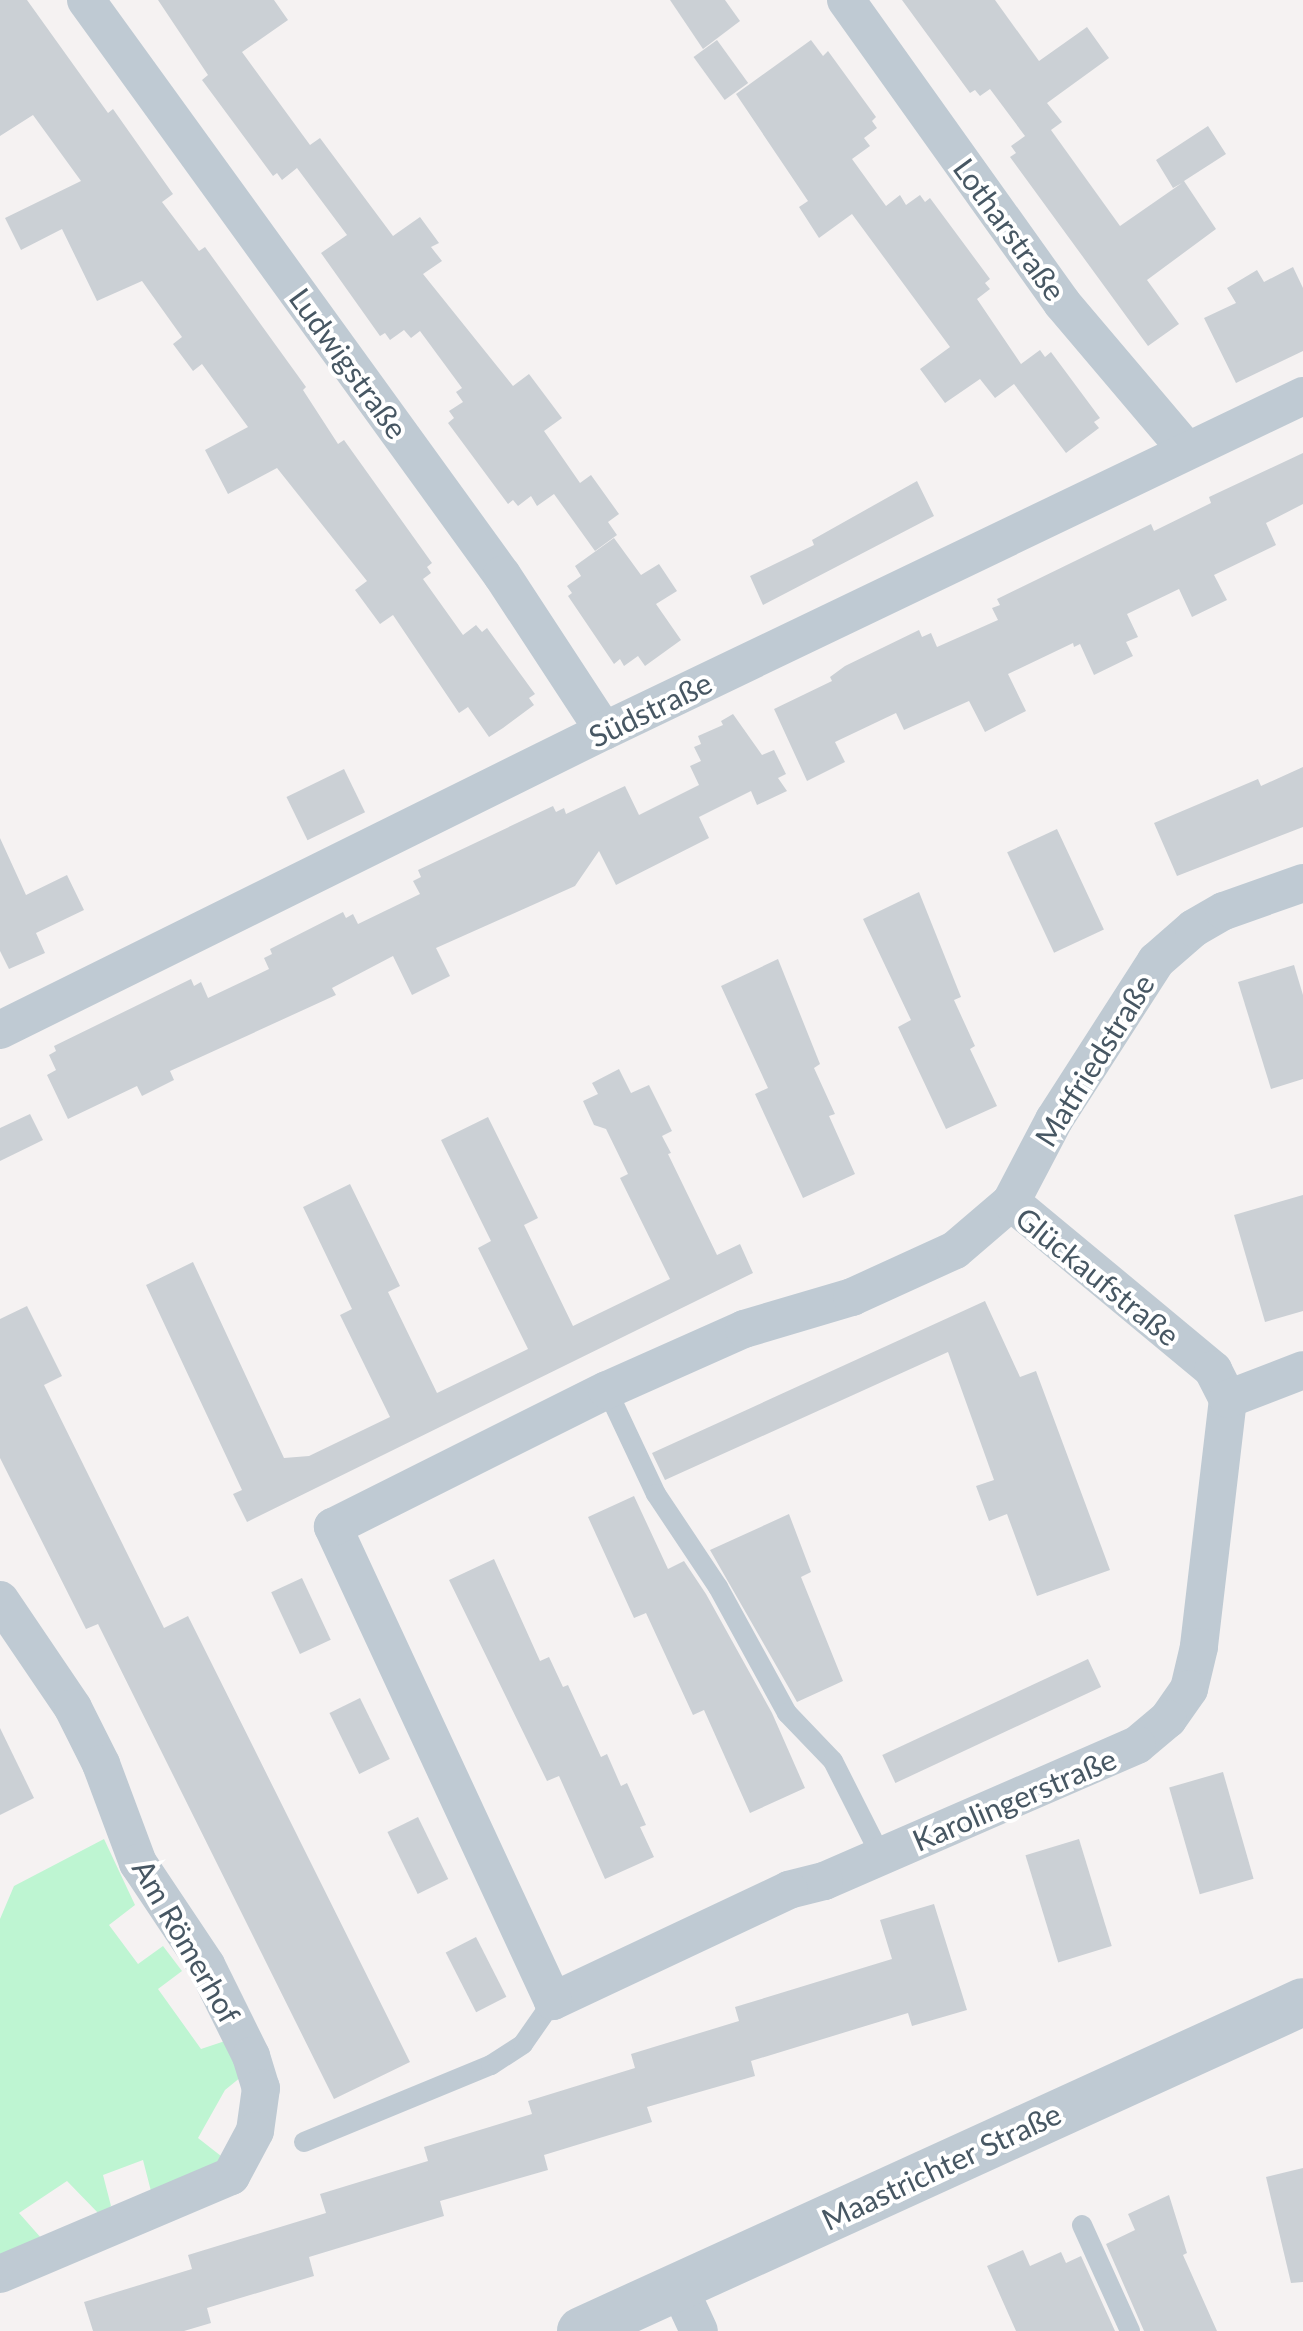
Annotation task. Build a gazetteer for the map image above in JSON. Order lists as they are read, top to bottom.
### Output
{
  "streets": {
    "street": [
      "Lotharstraße",
      "Ludwigstraße",
      "Südstraße",
      "Matfriedstraße",
      "Glückaufstraße",
      "Karolingerstraße",
      "Am Römerhof",
      "Maastrichter Straße"
    ]
  },
  "crossings": [
    ["Lotharstraße", "Südstraße"],
    ["Ludwigstraße", "Südstraße"],
    ["Matfriedstraße", "Glückaufstraße"],
    ["Glückaufstraße", "Karolingerstraße"]
  ]
}
